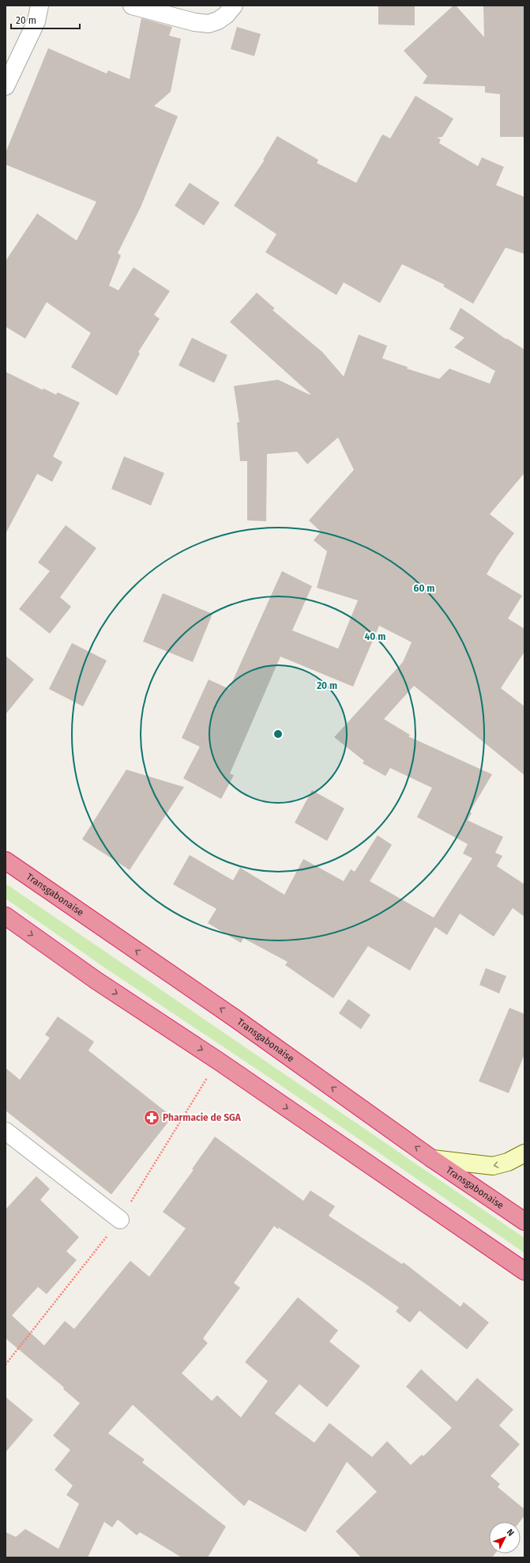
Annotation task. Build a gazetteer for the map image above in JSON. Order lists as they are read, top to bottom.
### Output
{
  "streets": {
    "highway": ["Transgabonaise"]
  },
  "places": {
    "pharmacy": ["Pharmacie de SGA"]
  },
  "scale_bar": "20 m",
  "north": "top right",
  "rings": ["60 m", "40 m", "20 m"]
}
